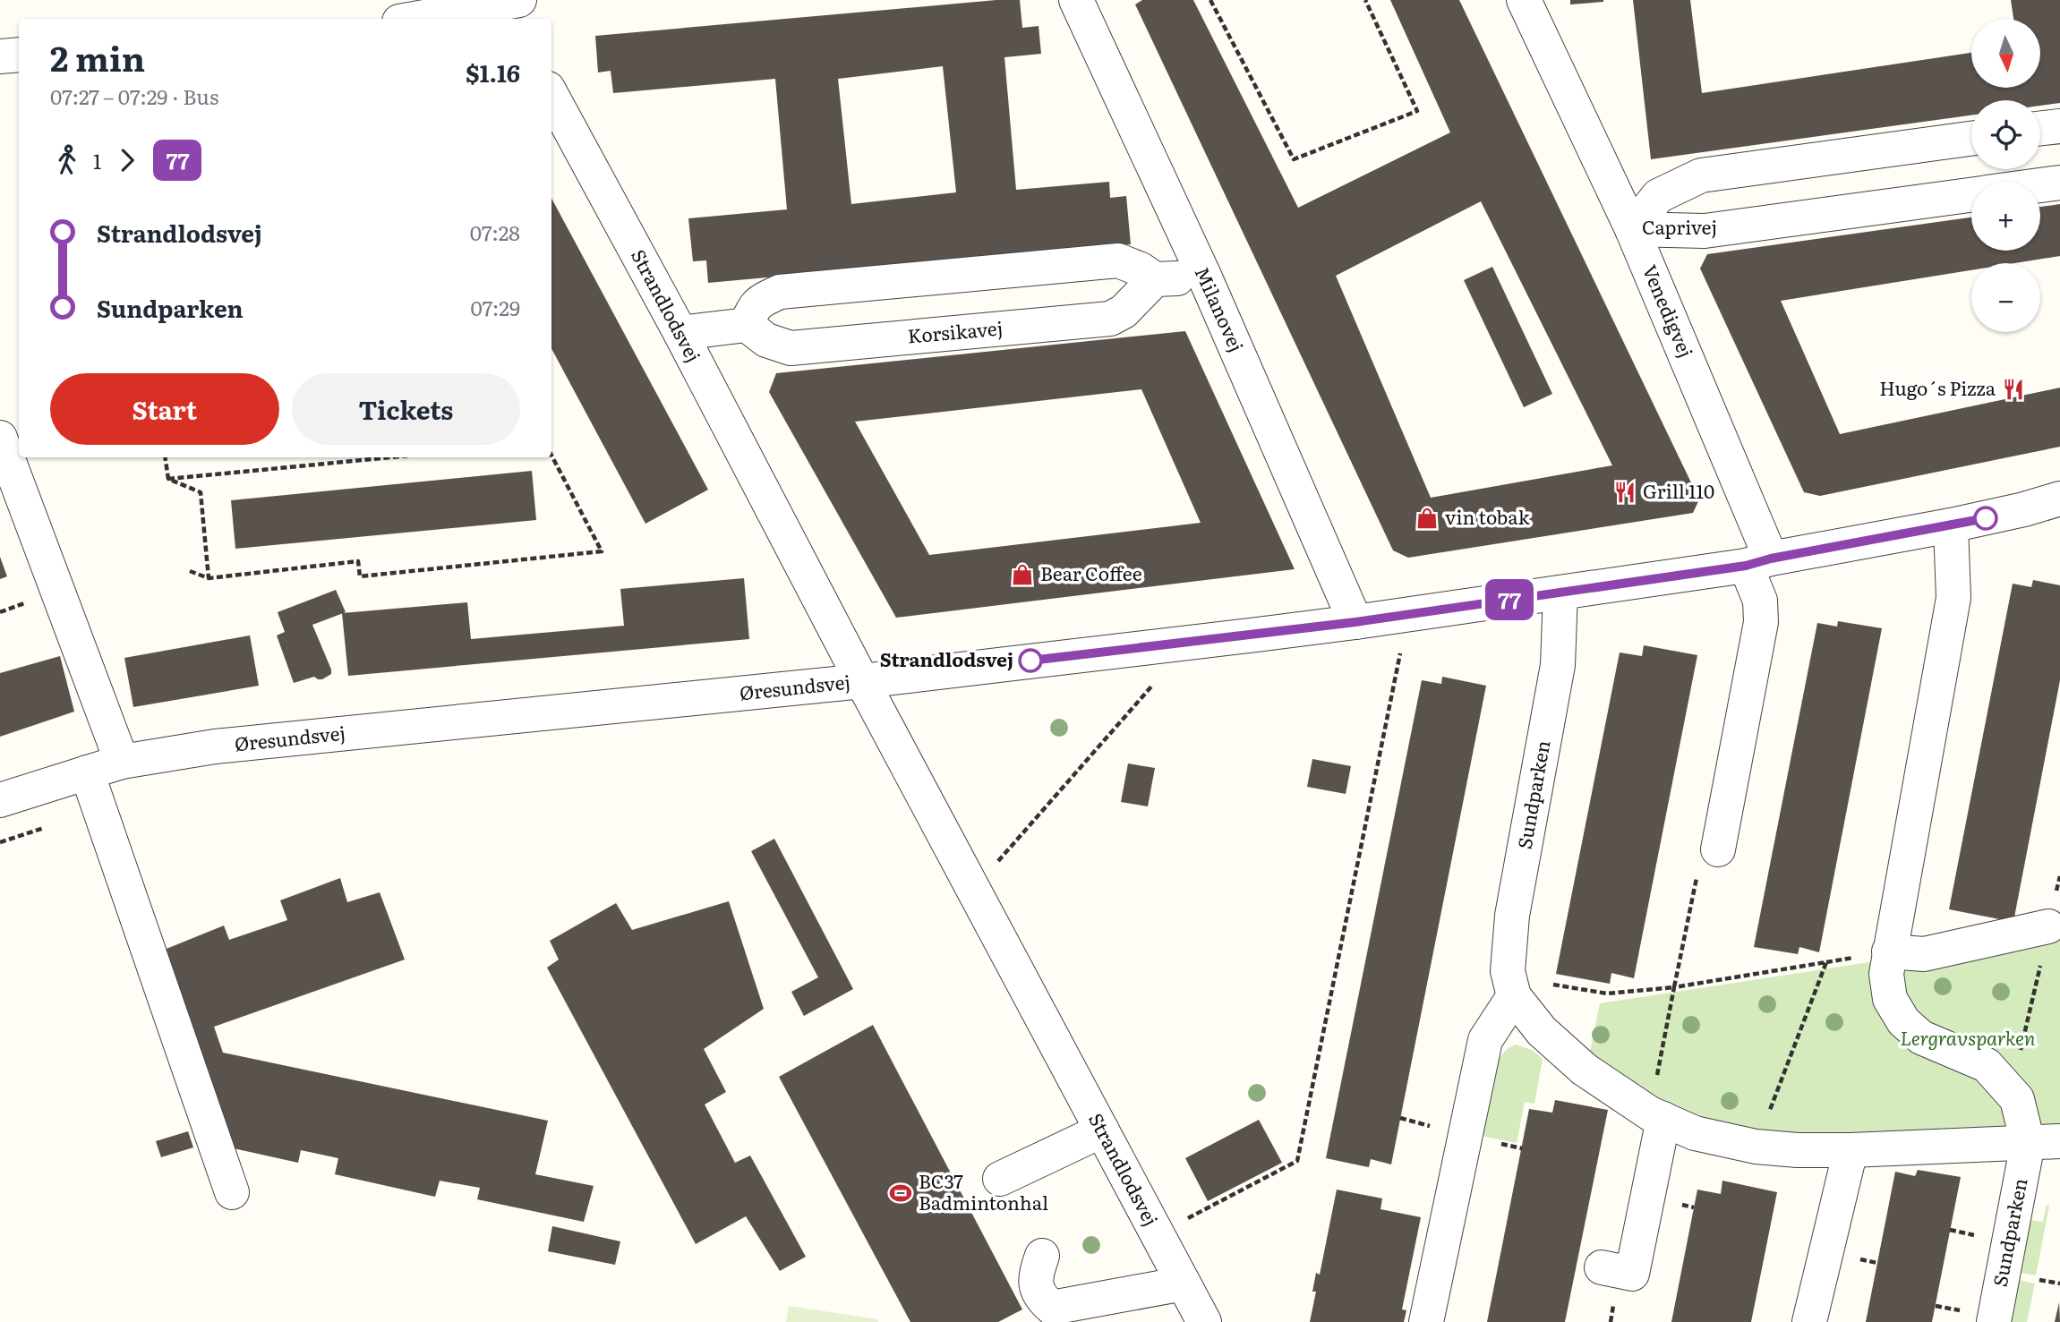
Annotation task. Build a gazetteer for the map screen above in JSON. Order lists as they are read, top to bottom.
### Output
{
  "streets": {
    "street": [
      "Caprivej",
      "Strandlodsvej",
      "Milanovej",
      "Venedigvej",
      "Korsikavej",
      "Øresundsvej",
      "Sundparken"
    ]
  },
  "crossings": [
    ["Caprivej", "Venedigvej"],
    ["Strandlodsvej", "Øresundsvej"],
    ["Milanovej", "Øresundsvej"],
    ["Venedigvej", "Øresundsvej"],
    ["Øresundsvej", "Sundparken"]
  ],
  "parks": ["Lergravsparken"],
  "places": {
    "restaurant": ["Hugo´s Pizza", "Grill 110"],
    "shop": ["vin tobak", "Bear Coffee"],
    "other": ["Strandlodsvej"],
    "sports": ["BC37 Badmintonhal"]
  },
  "lines": ["bus line 77"],
  "north": "bottom",
  "page": {
    "on_map": "77",
    "map_buttons": ["+", "−"],
    "heading": ["2 min", "07:27 – 07:29 · Bus", "$1.16"],
    "legs": ["1", "77"],
    "list": [
      {
        "name": "Strandlodsvej",
        "value": "07:28"
      },
      {
        "name": "Sundparken",
        "value": "07:29"
      }
    ],
    "buttons": ["Start", "Tickets"]
  }
}
